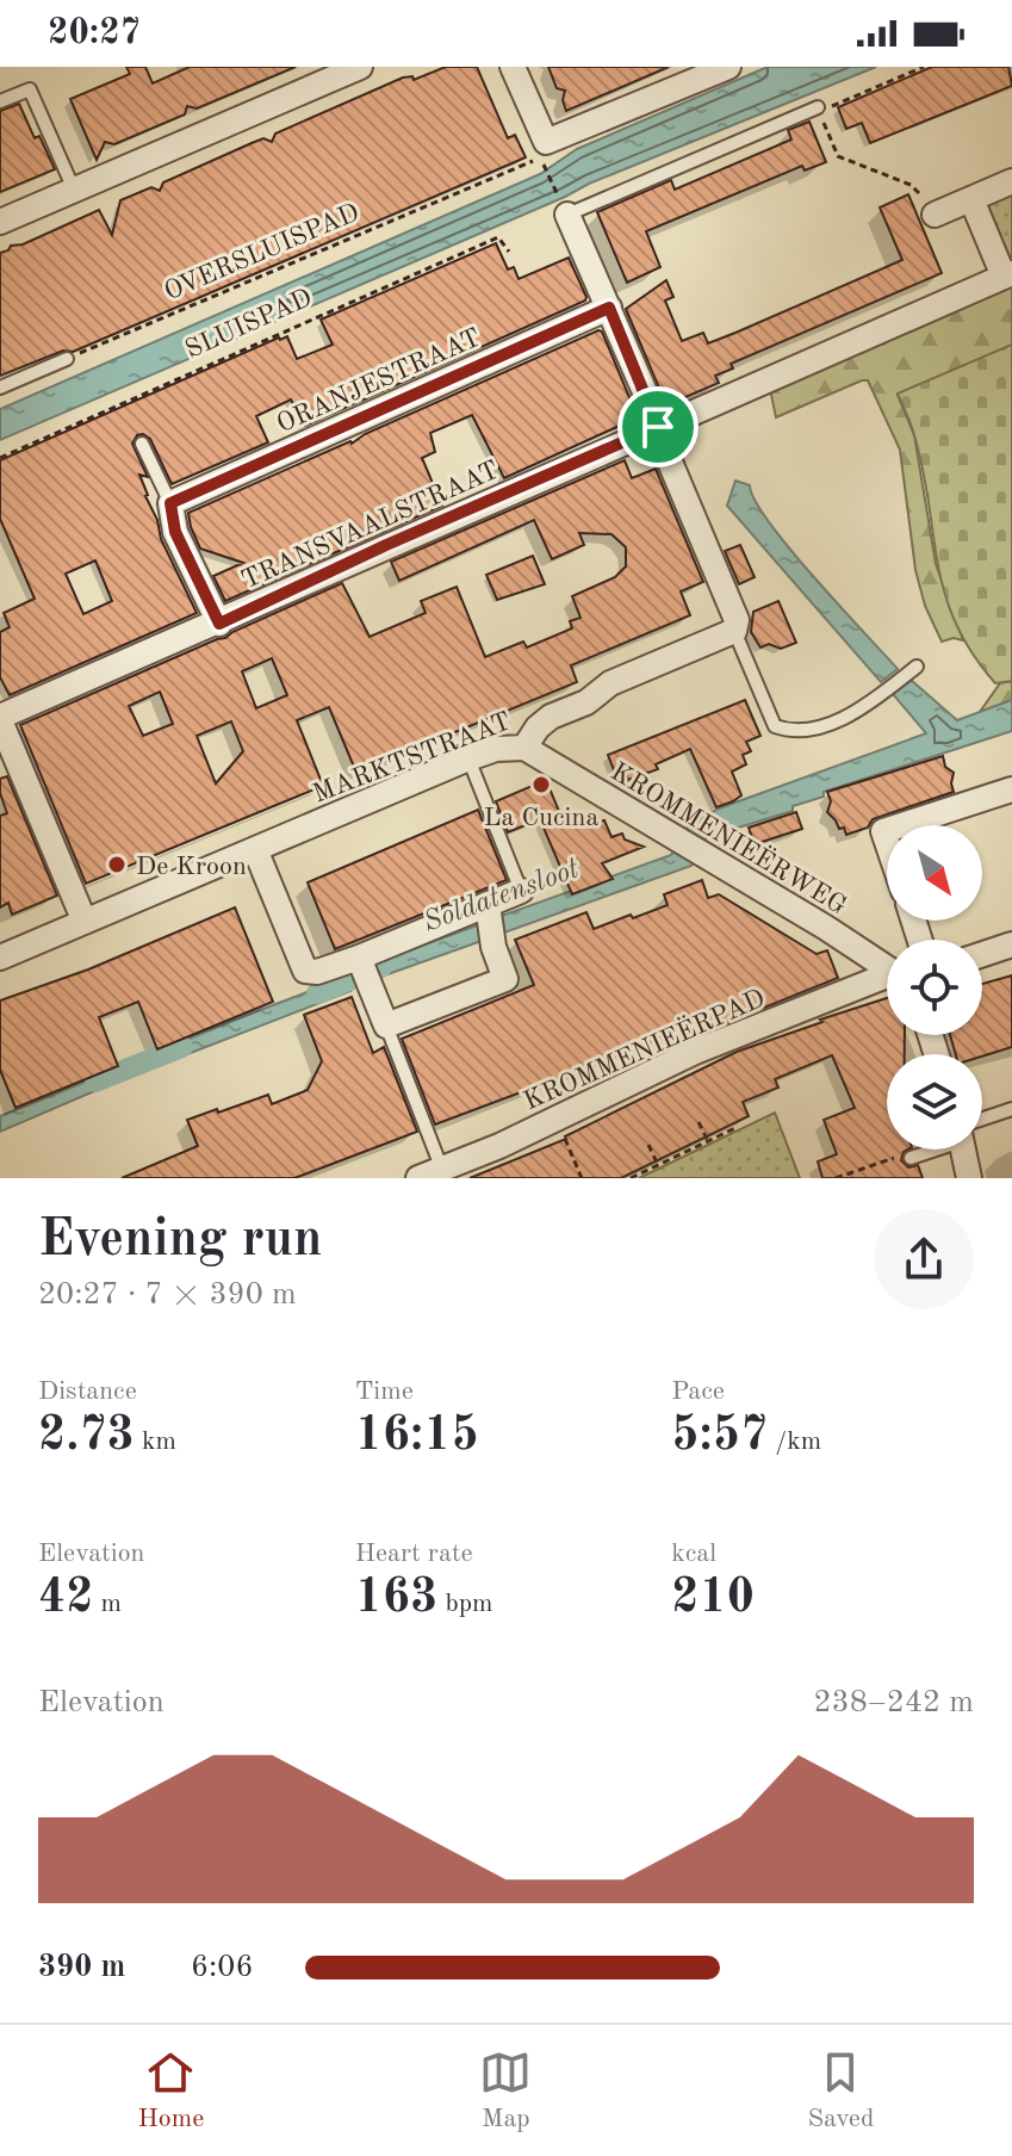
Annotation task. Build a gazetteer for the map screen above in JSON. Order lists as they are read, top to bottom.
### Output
{
  "streets": {
    "street": [
      "ORANJESTRAAT",
      "TRANSVAALSTRAAT",
      "MARKTSTRAAT",
      "KROMMENIEËRWEG",
      "KROMMENIEËRPAD"
    ],
    "path": ["OVERSLUISPAD", "SLUISPAD"]
  },
  "crossings": [
    ["MARKTSTRAAT", "KROMMENIEËRWEG"]
  ],
  "water": ["Soldatensloot"],
  "places": ["La Cucina", "De Kroon"],
  "north": "bottom right",
  "page": {
    "status": "20:27",
    "heading": ["Evening run", "20:27 · 7 × 390 m"],
    "stats": [
      ["Distance", "2.73 km"],
      ["Time", "16:15"],
      ["Pace", "5:57 /km"],
      ["Elevation", "42 m"],
      ["Heart rate", "163 bpm"],
      ["kcal", "210"]
    ],
    "chart": ["Elevation", "238–242 m"],
    "list": [
      {
        "name": "390 m",
        "note": "6:06"
      }
    ],
    "tabs": ["Home", "Map", "Saved"]
  }
}
